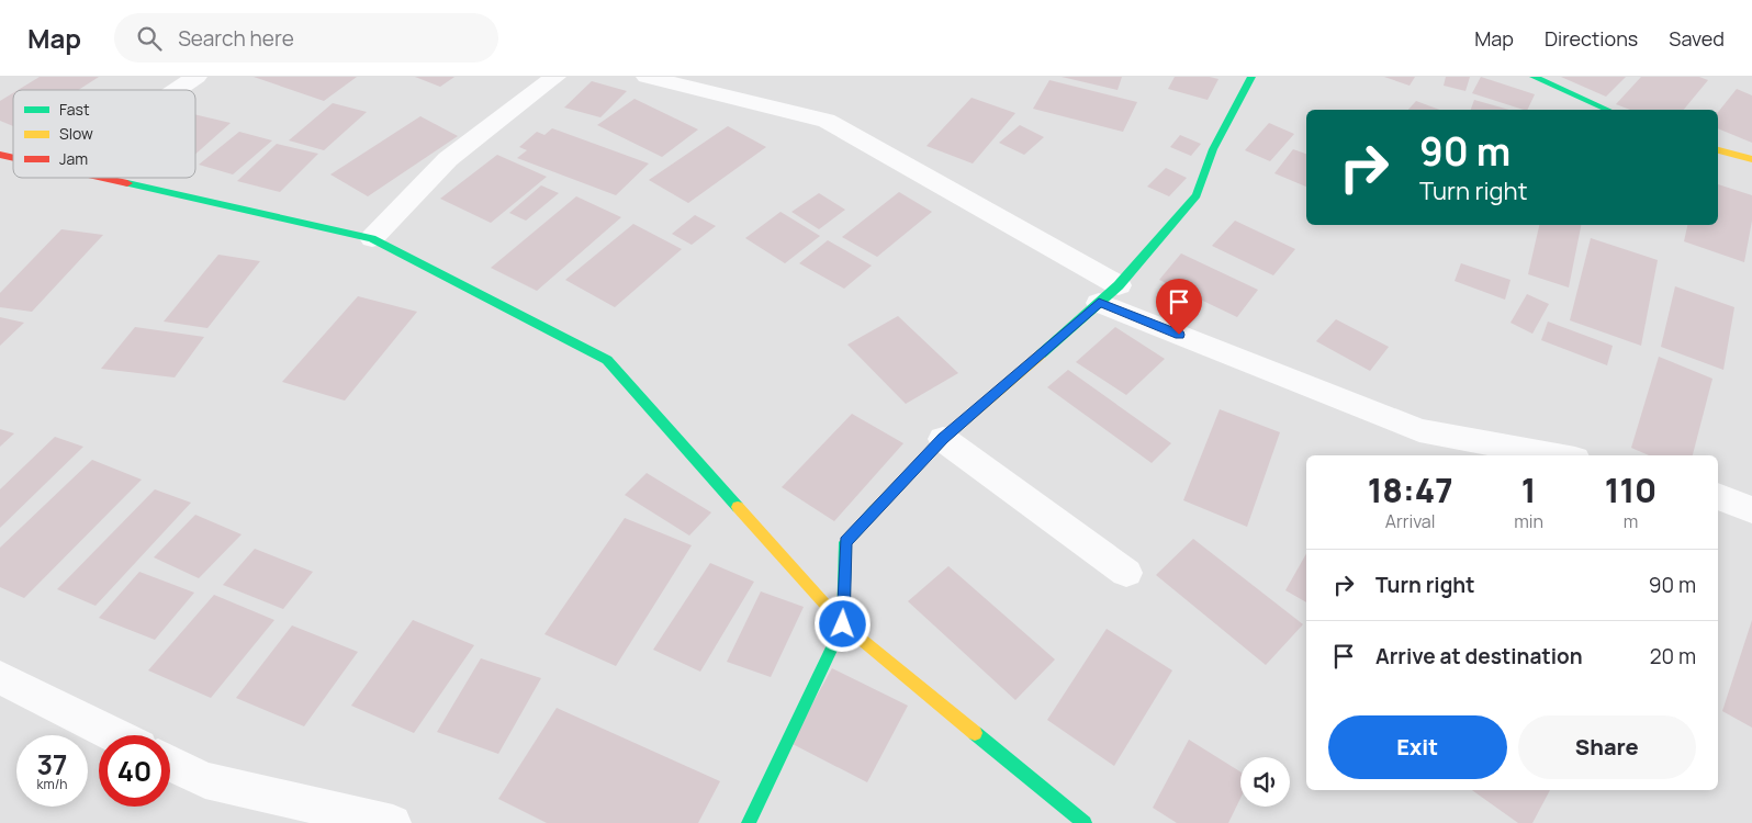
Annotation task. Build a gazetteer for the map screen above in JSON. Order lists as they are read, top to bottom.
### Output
{
  "legend": ["Fast", "Slow", "Jam"],
  "page": {
    "header": "Map",
    "search": "Search here",
    "nav": ["Map", "Directions", "Saved"],
    "turn": ["90 m", "Turn right"],
    "eta": [
      "18:47",
      "Arrival",
      "1",
      "min",
      "110",
      "m"
    ],
    "list": [
      {
        "name": "Turn right",
        "value": "90 m"
      },
      {
        "name": "Arrive at destination",
        "value": "20 m"
      }
    ],
    "buttons": ["Exit", "Share"],
    "speed": "37 km/h",
    "limit": "40"
  }
}
